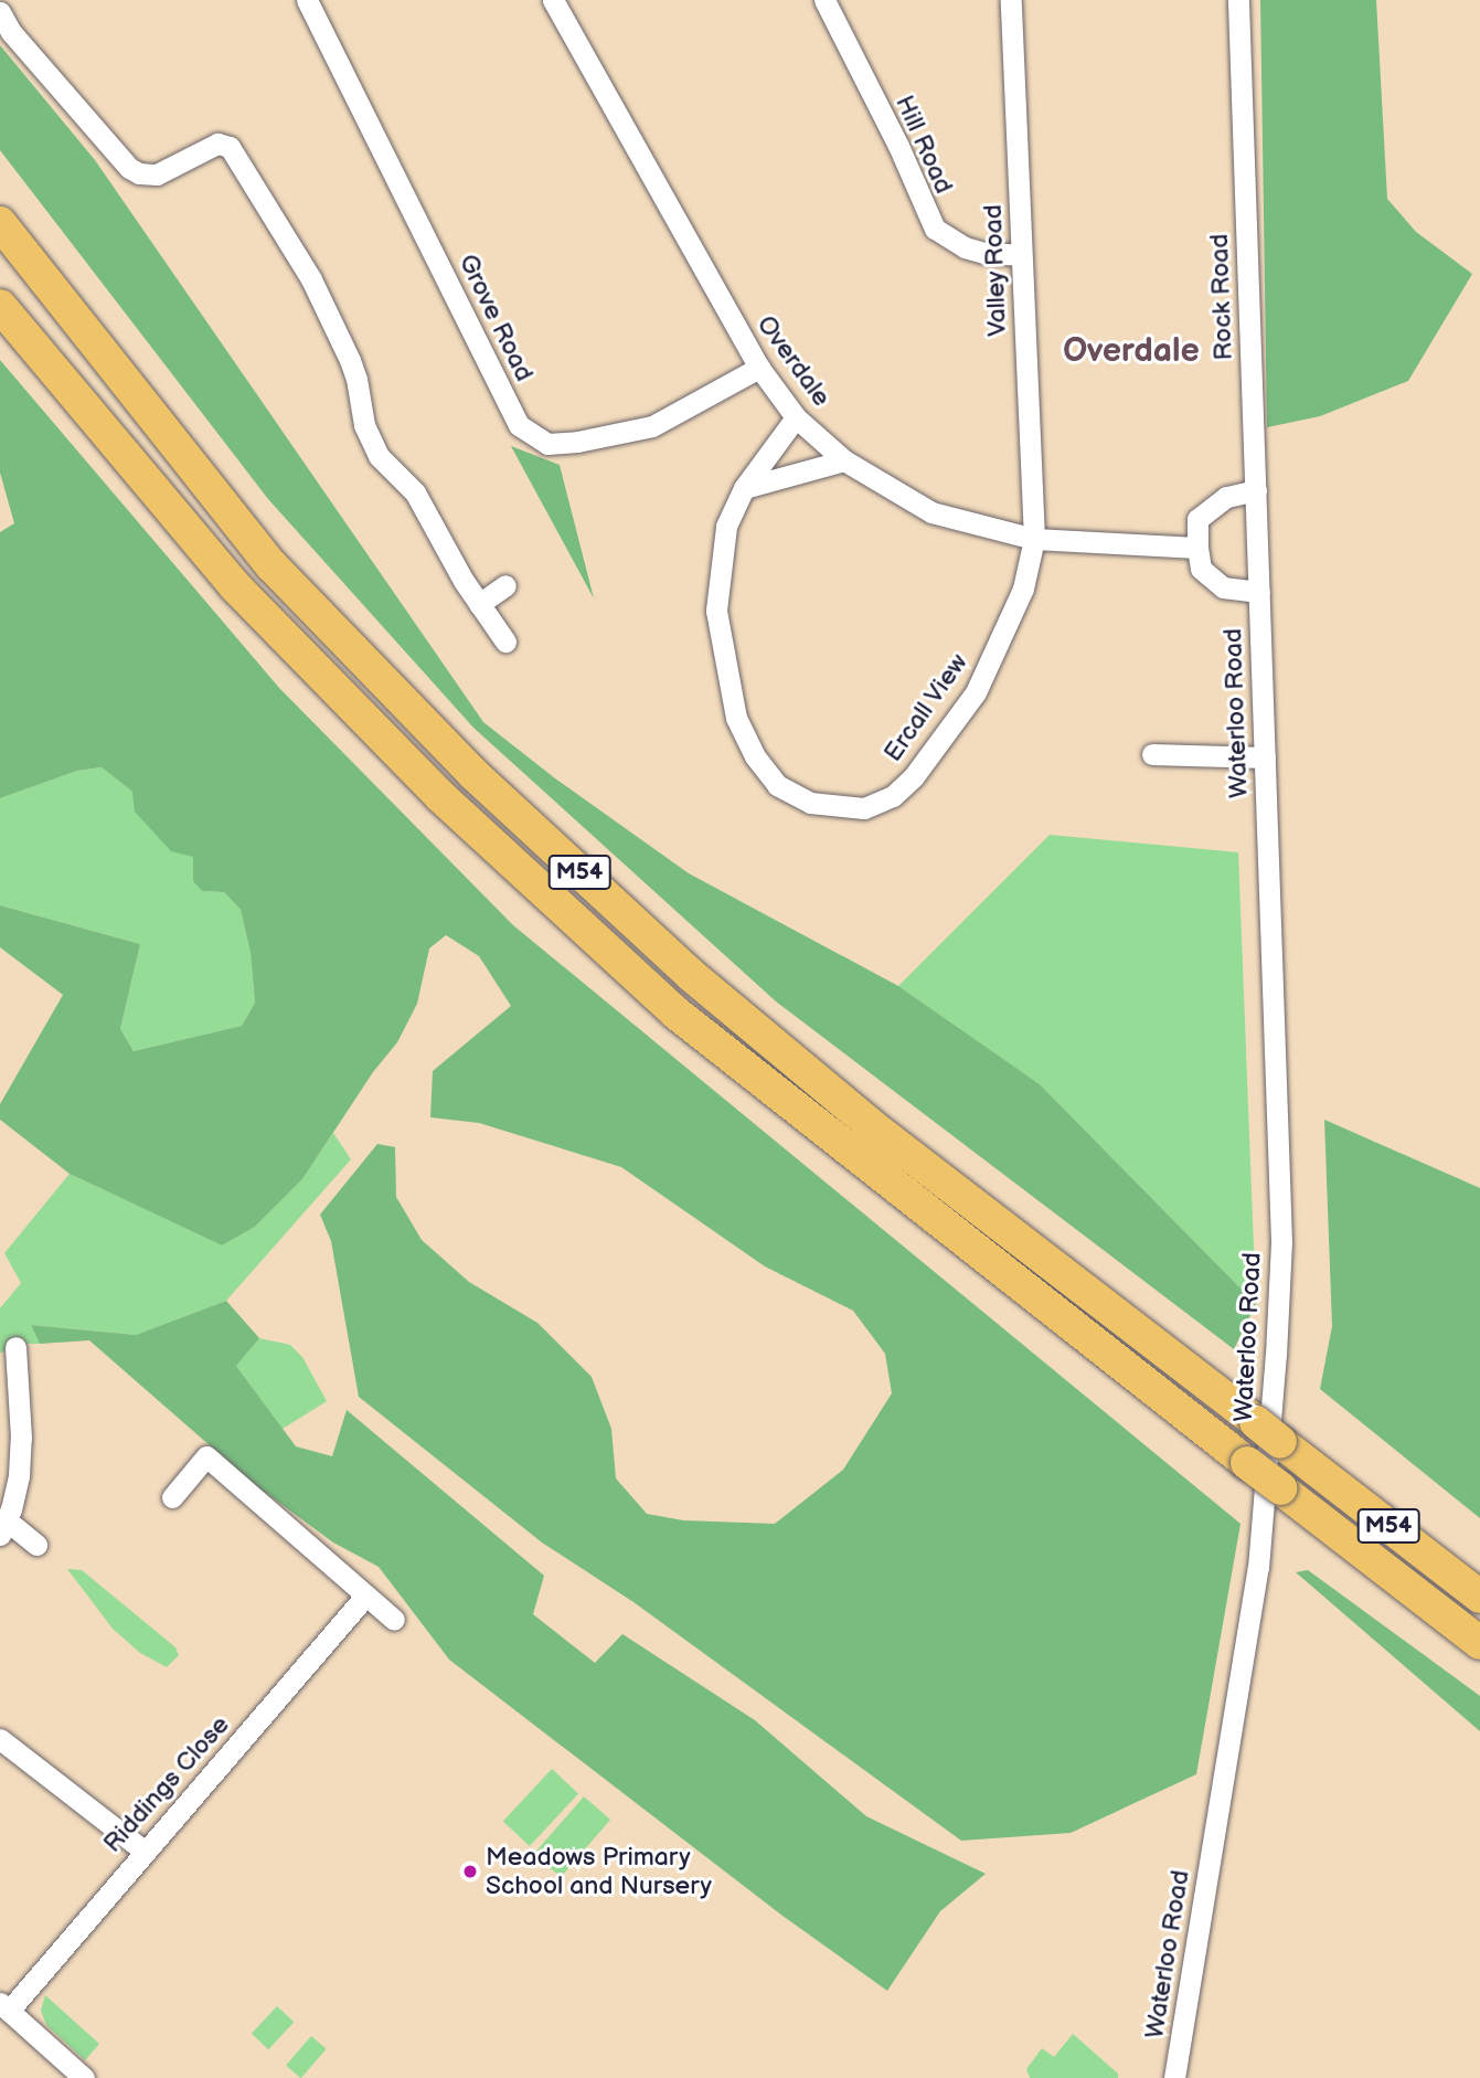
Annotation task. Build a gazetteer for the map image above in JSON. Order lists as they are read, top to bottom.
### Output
{
  "streets": {
    "highway": ["M54"],
    "street": [
      "Hill Road",
      "Valley Road",
      "Rock Road",
      "Grove Road",
      "Overdale",
      "Ercall View",
      "Waterloo Road",
      "Riddings Close"
    ]
  },
  "crossings": [
    ["Hill Road", "Valley Road"],
    ["Valley Road", "Overdale"],
    ["Valley Road", "Ercall View"],
    ["Rock Road", "Waterloo Road"],
    ["Grove Road", "Overdale"],
    ["Overdale", "Ercall View"]
  ],
  "districts": ["Overdale"],
  "places": ["Meadows Primary School and Nursery"]
}
